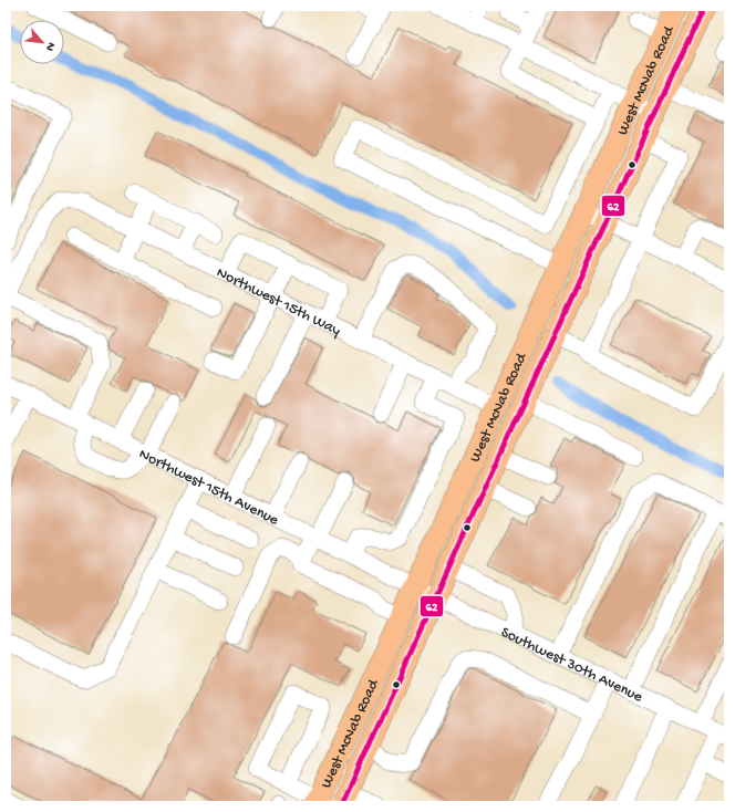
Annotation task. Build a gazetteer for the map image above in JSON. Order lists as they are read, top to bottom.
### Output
{
  "streets": {
    "main road": ["West McNab Road"],
    "street": ["Northwest 15th Way", "Northwest 15th Avenue", "Southwest 30th Avenue"]
  },
  "crossings": [
    ["West McNab Road", "Northwest 15th Way"],
    ["West McNab Road", "Northwest 15th Avenue"],
    ["West McNab Road", "Southwest 30th Avenue"],
    ["Northwest 15th Avenue", "Southwest 30th Avenue"]
  ],
  "lines": ["transit line 62"],
  "north": "bottom right"
}
